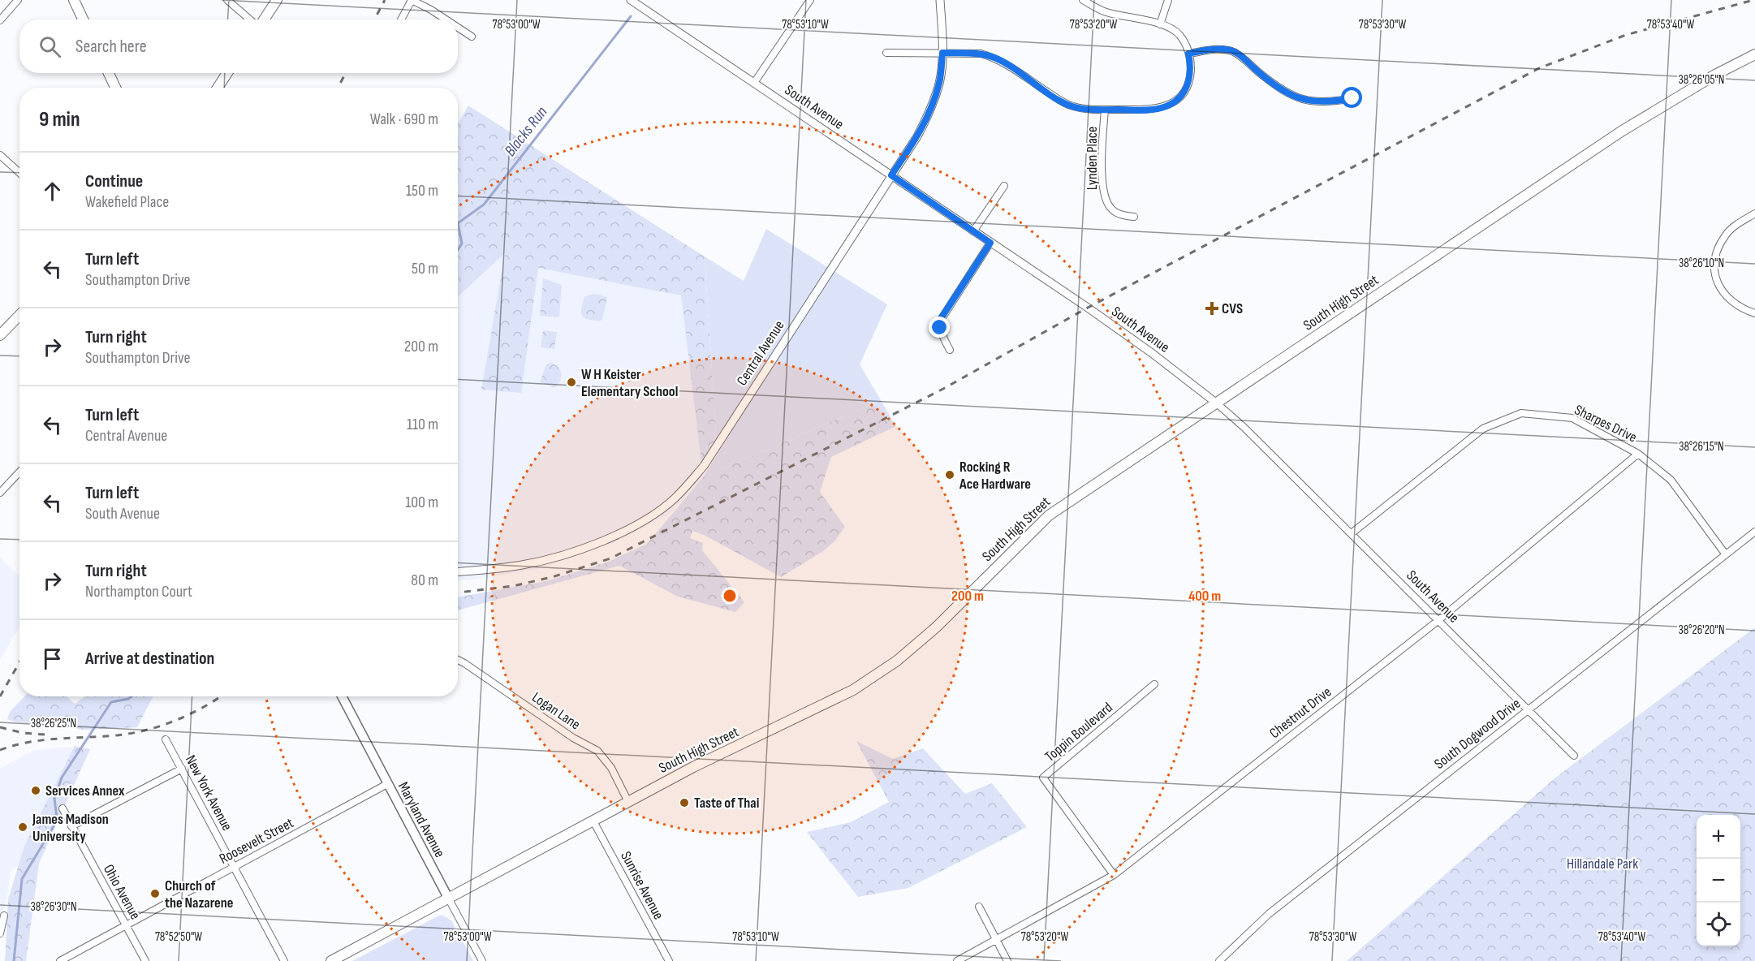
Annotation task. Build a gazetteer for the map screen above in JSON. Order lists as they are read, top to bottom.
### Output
{
  "streets": {
    "main road": ["South High Street", "Maryland Avenue"],
    "street": [
      "South Avenue",
      "Lynden Place",
      "Central Avenue",
      "Sharpes Drive",
      "Logan Lane",
      "Chestnut Drive",
      "Toppin Boulevard",
      "South Dogwood Drive",
      "New York Avenue",
      "Roosevelt Street",
      "Sunrise Avenue",
      "Ohio Avenue"
    ]
  },
  "crossings": [
    ["South Avenue", "South High Street"],
    ["South Avenue", "Central Avenue"],
    ["South Avenue", "Sharpes Drive"],
    ["South Avenue", "Chestnut Drive"],
    ["South Avenue", "South Dogwood Drive"],
    ["South High Street", "Logan Lane"],
    ["South High Street", "Maryland Avenue"],
    ["South High Street", "Sunrise Avenue"],
    ["Sharpes Drive", "Chestnut Drive"],
    ["Sharpes Drive", "South Dogwood Drive"],
    ["Chestnut Drive", "Toppin Boulevard"],
    ["New York Avenue", "Roosevelt Street"],
    ["Maryland Avenue", "Roosevelt Street"],
    ["Roosevelt Street", "Ohio Avenue"]
  ],
  "water": ["Blacks Run"],
  "parks": ["Hillandale Park"],
  "places": {
    "health": ["CVS"],
    "other": [
      "W H Keister Elementary School",
      "Rocking R Ace Hardware",
      "Services Annex",
      "Taste of Thai",
      "James Madison University",
      "Church of the Nazarene"
    ]
  },
  "page": {
    "search": "Search here",
    "heading": ["9 min", "Walk · 690 m"],
    "list": [
      ["Continue", "Wakefield Place", "150 m"],
      ["Turn left", "Southampton Drive", "50 m"],
      ["Turn right", "Southampton Drive", "200 m"],
      ["Turn left", "Central Avenue", "110 m"],
      ["Turn left", "South Avenue", "100 m"],
      ["Turn right", "Northampton Court", "80 m"],
      "Arrive at destination"
    ],
    "map_buttons": ["+", "−"]
  },
  "coordinates": [
    "78°53'00\"W",
    "78°53'10\"W",
    "78°53'20\"W",
    "78°53'30\"W",
    "78°53'40\"W",
    "38°26'05\"N",
    "38°26'10\"N",
    "38°26'15\"N",
    "38°26'20\"N",
    "38°26'25\"N",
    "38°26'30\"N",
    "78°52'50\"W"
  ],
  "rings": ["200 m", "400 m"]
}
